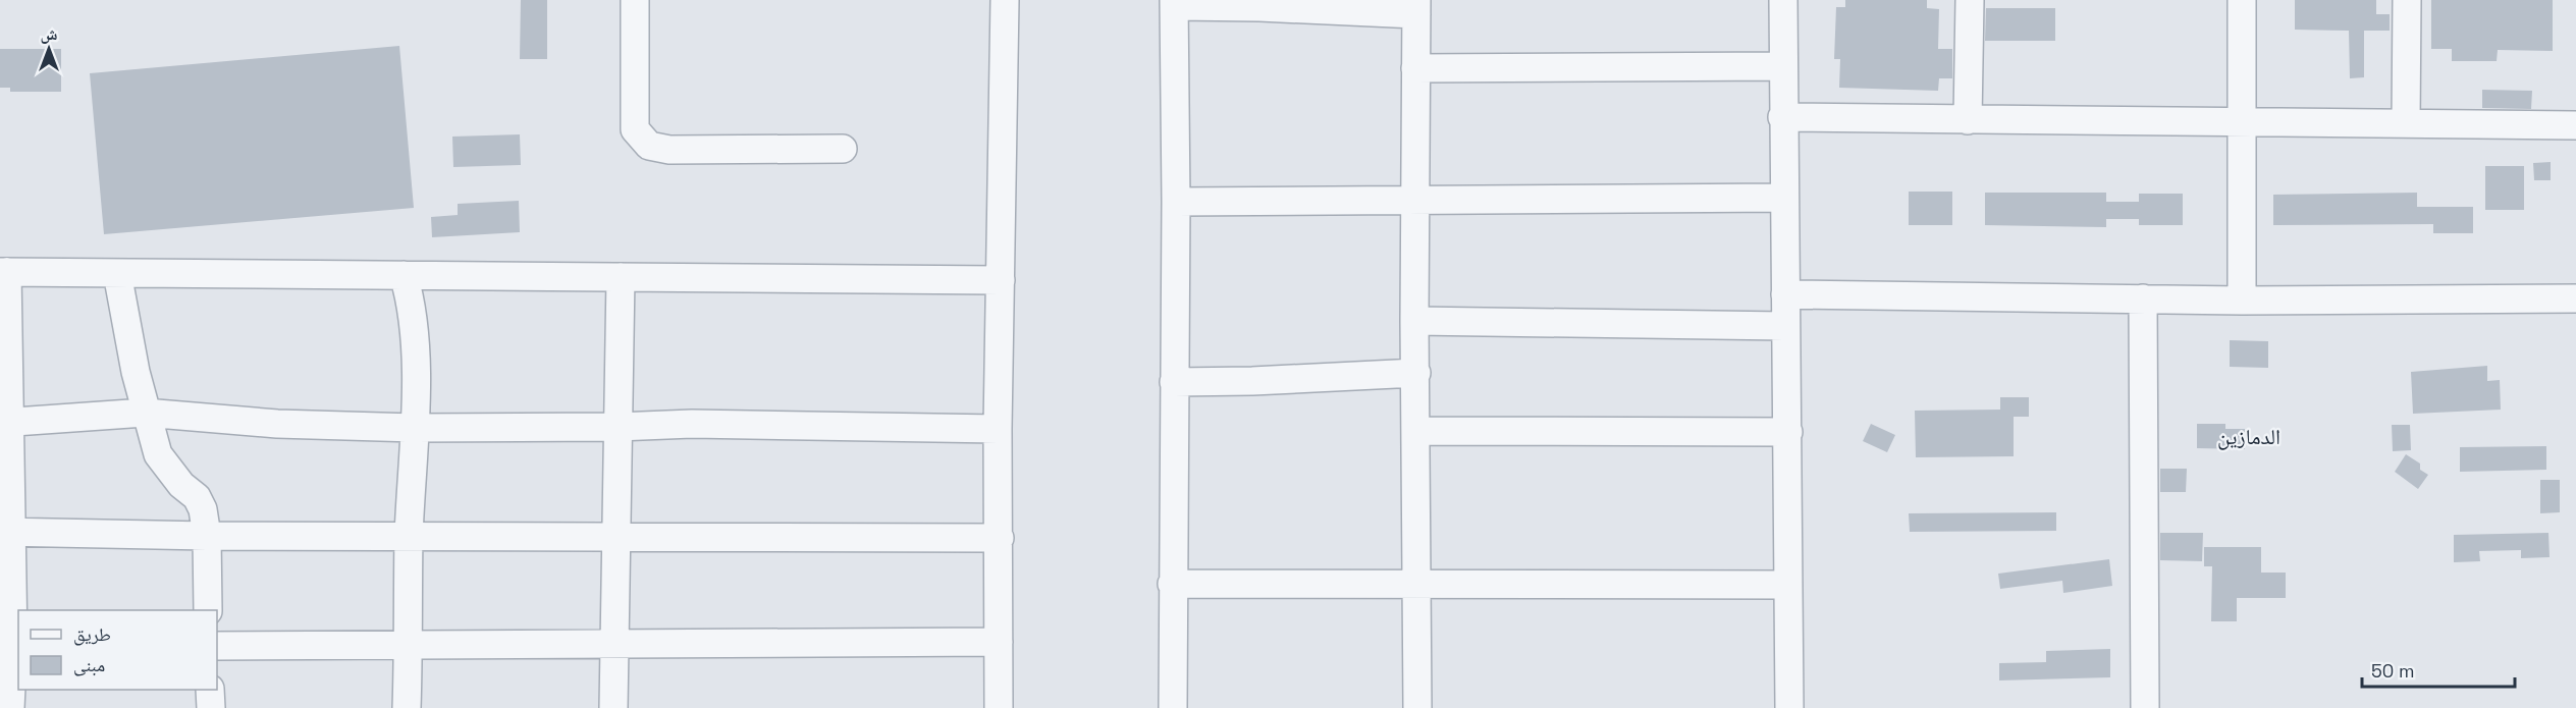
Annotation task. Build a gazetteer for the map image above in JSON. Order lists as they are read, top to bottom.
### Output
{
  "districts": ["الدمازين"],
  "legend": ["طريق", "مبنى"],
  "scale_bar": "50 m",
  "north": "top"
}
